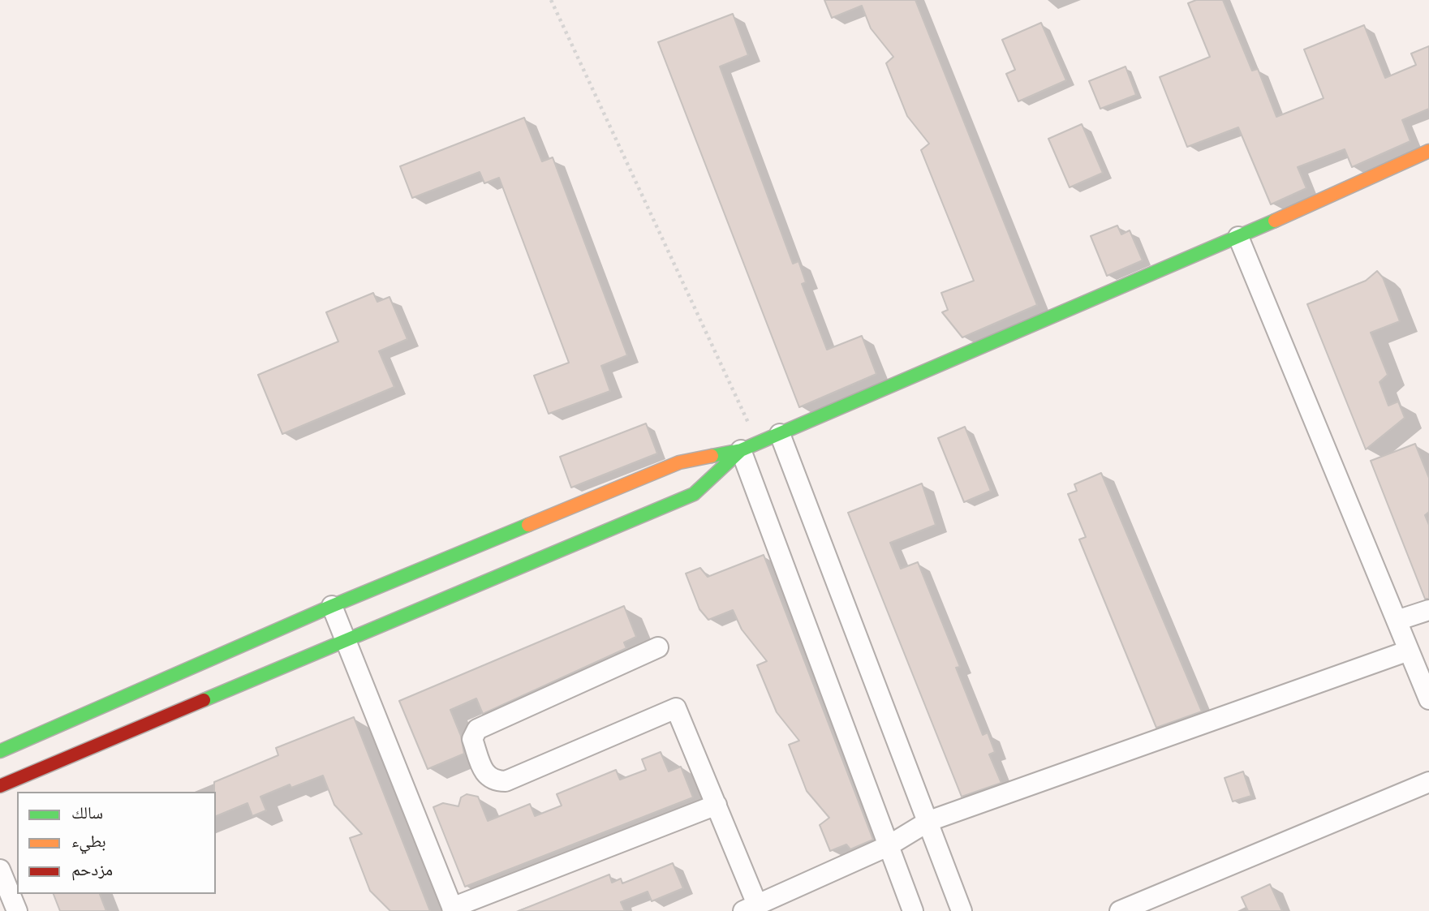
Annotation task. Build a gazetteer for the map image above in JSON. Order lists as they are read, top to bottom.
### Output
{
  "legend": ["سالك", "بطيء", "مزدحم"]
}
